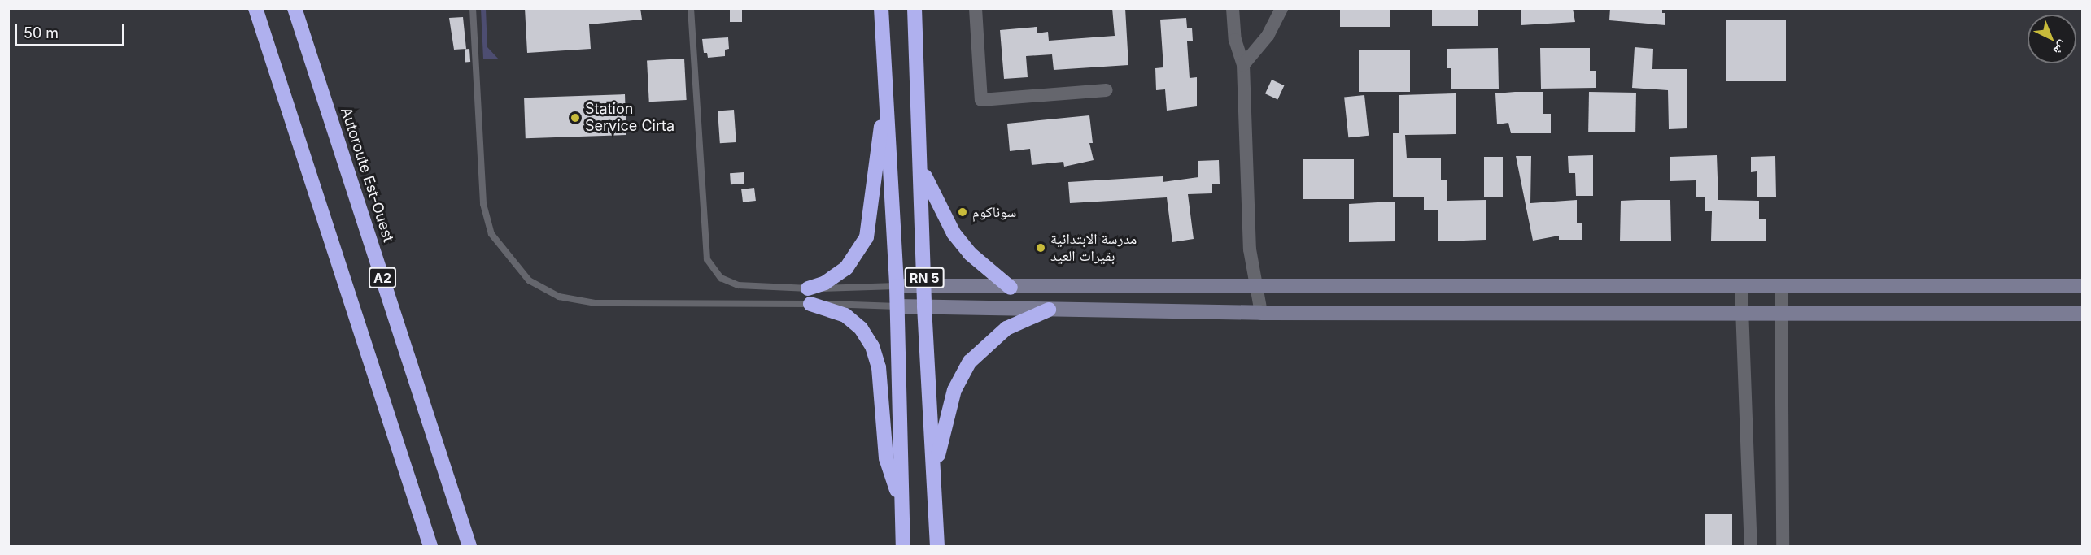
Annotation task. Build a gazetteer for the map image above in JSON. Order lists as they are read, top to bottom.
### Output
{
  "streets": {
    "highway": ["Autoroute Est-Ouest", "A2", "RN 5"]
  },
  "places": ["Station Service Cirta", "سوناكوم", "مدرسة الابتدائية بقيرات العيد"],
  "scale_bar": "50 m",
  "north": "bottom right"
}
